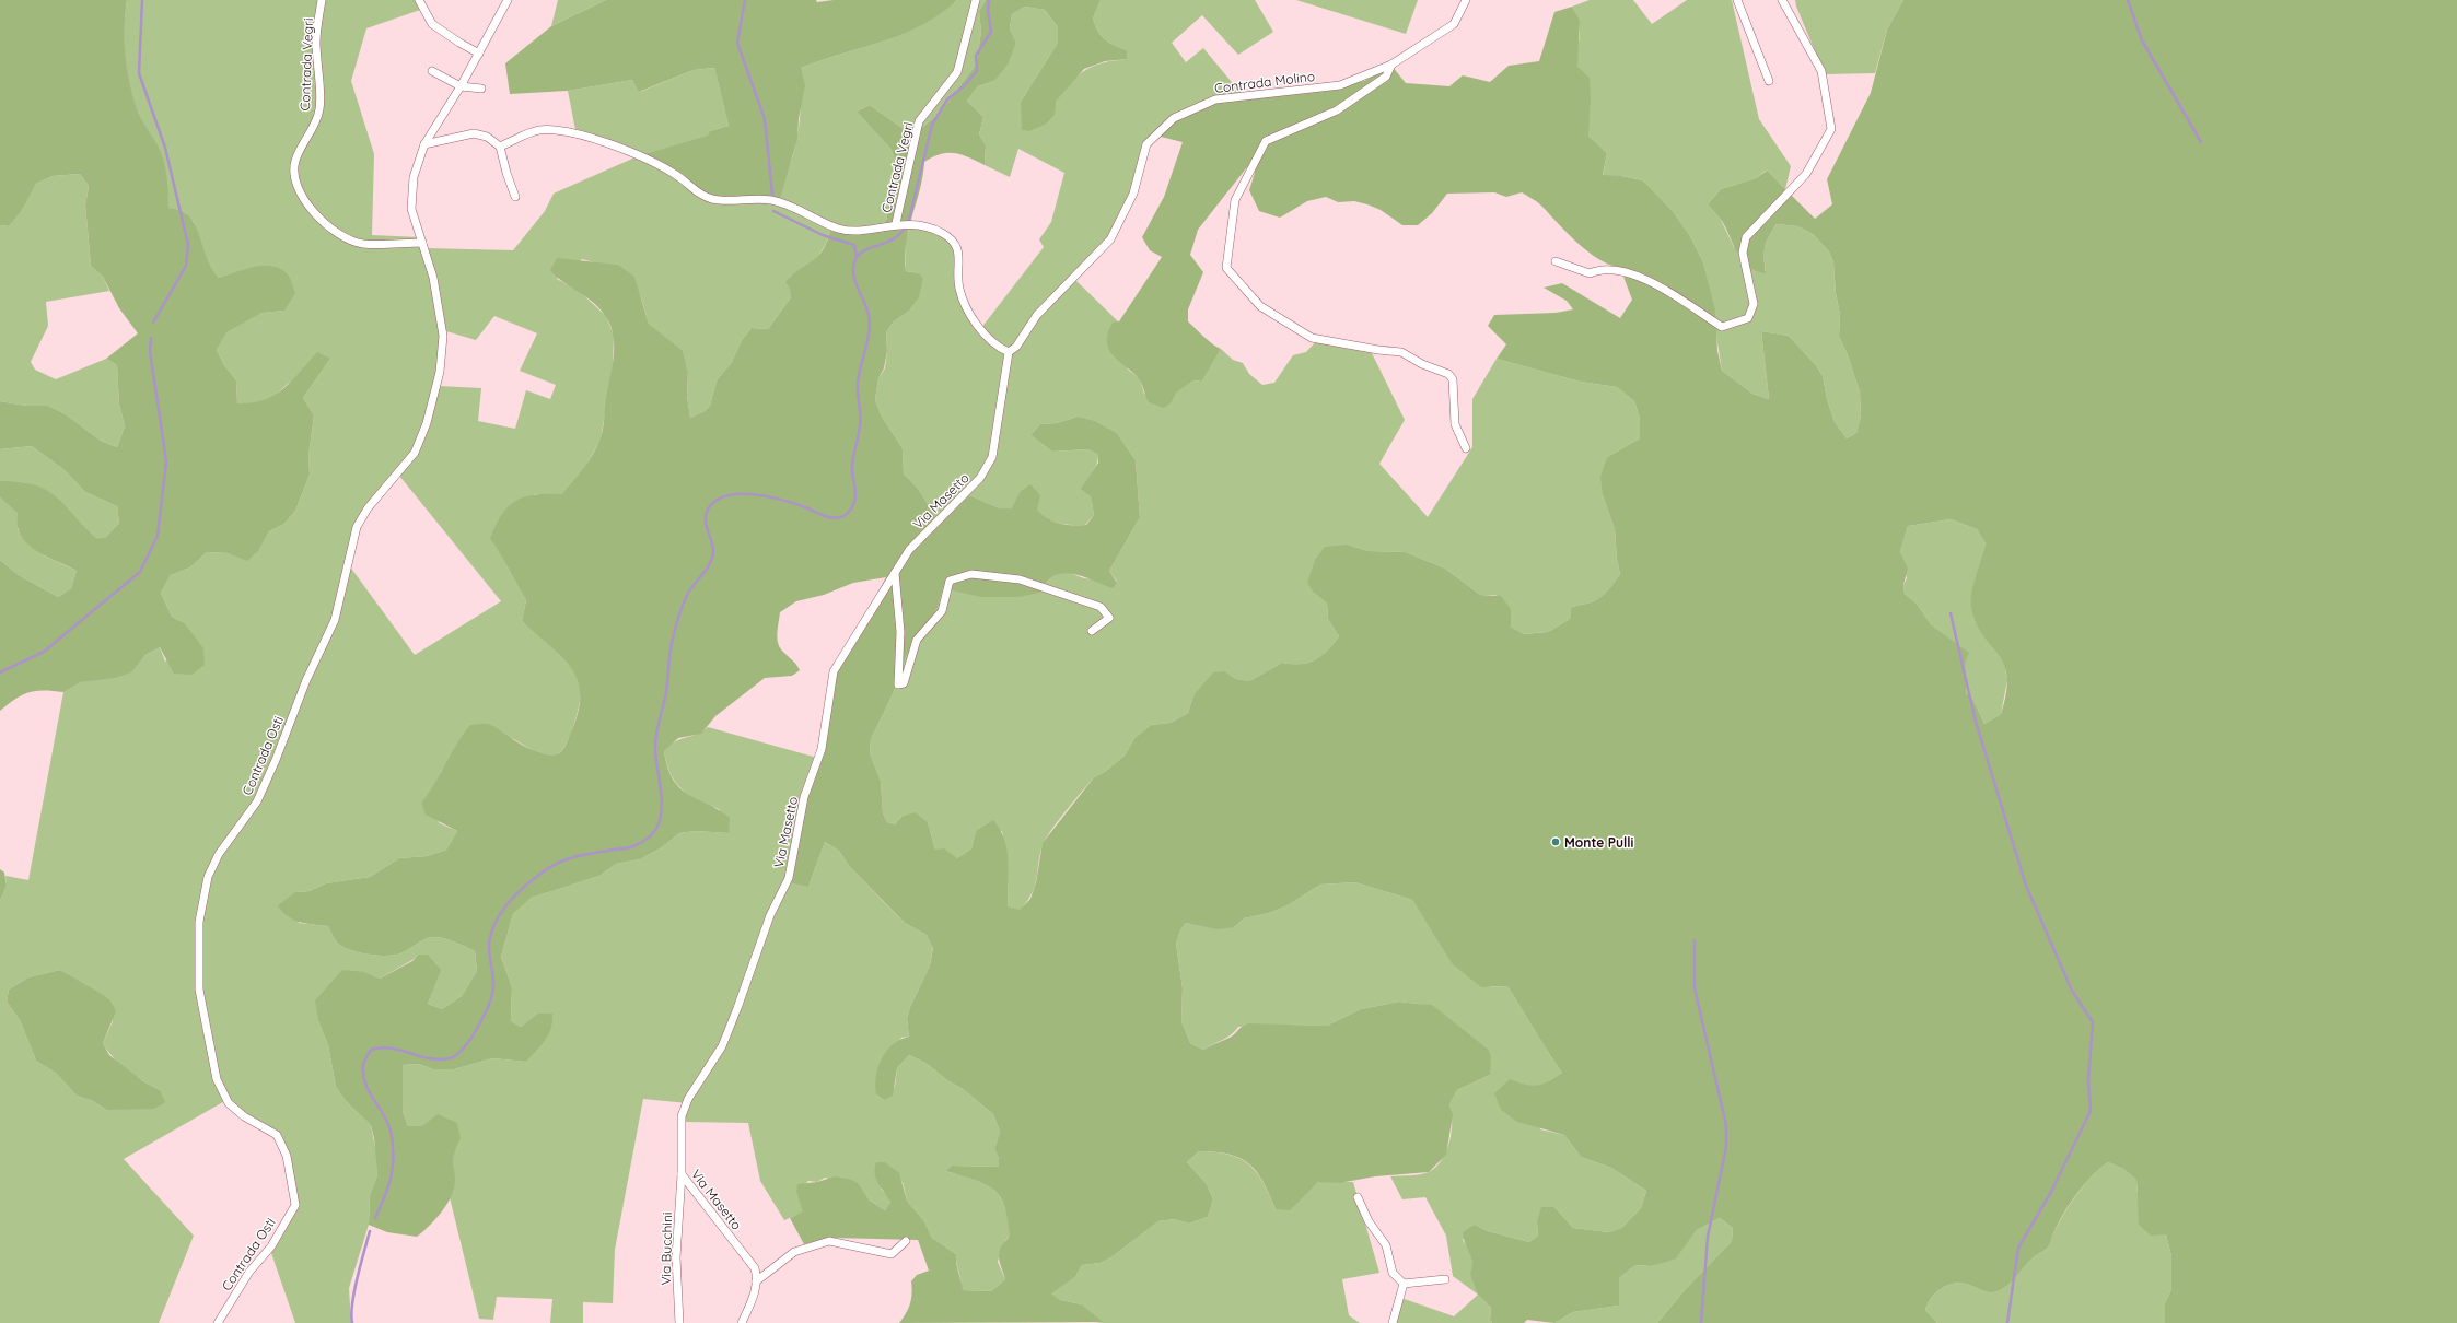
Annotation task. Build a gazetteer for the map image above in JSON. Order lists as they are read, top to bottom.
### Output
{
  "streets": {
    "street": [
      "Contrada Vegri",
      "Contrada Molino",
      "Via Masetto",
      "Contrada Osti",
      "Via Bucchini"
    ]
  },
  "crossings": [
    ["Contrada Vegri", "Contrada Molino"],
    ["Contrada Vegri", "Via Masetto"],
    ["Contrada Vegri", "Contrada Osti"],
    ["Contrada Molino", "Via Masetto"],
    ["Via Masetto", "Via Bucchini"]
  ],
  "places": ["Monte Pulli"]
}
